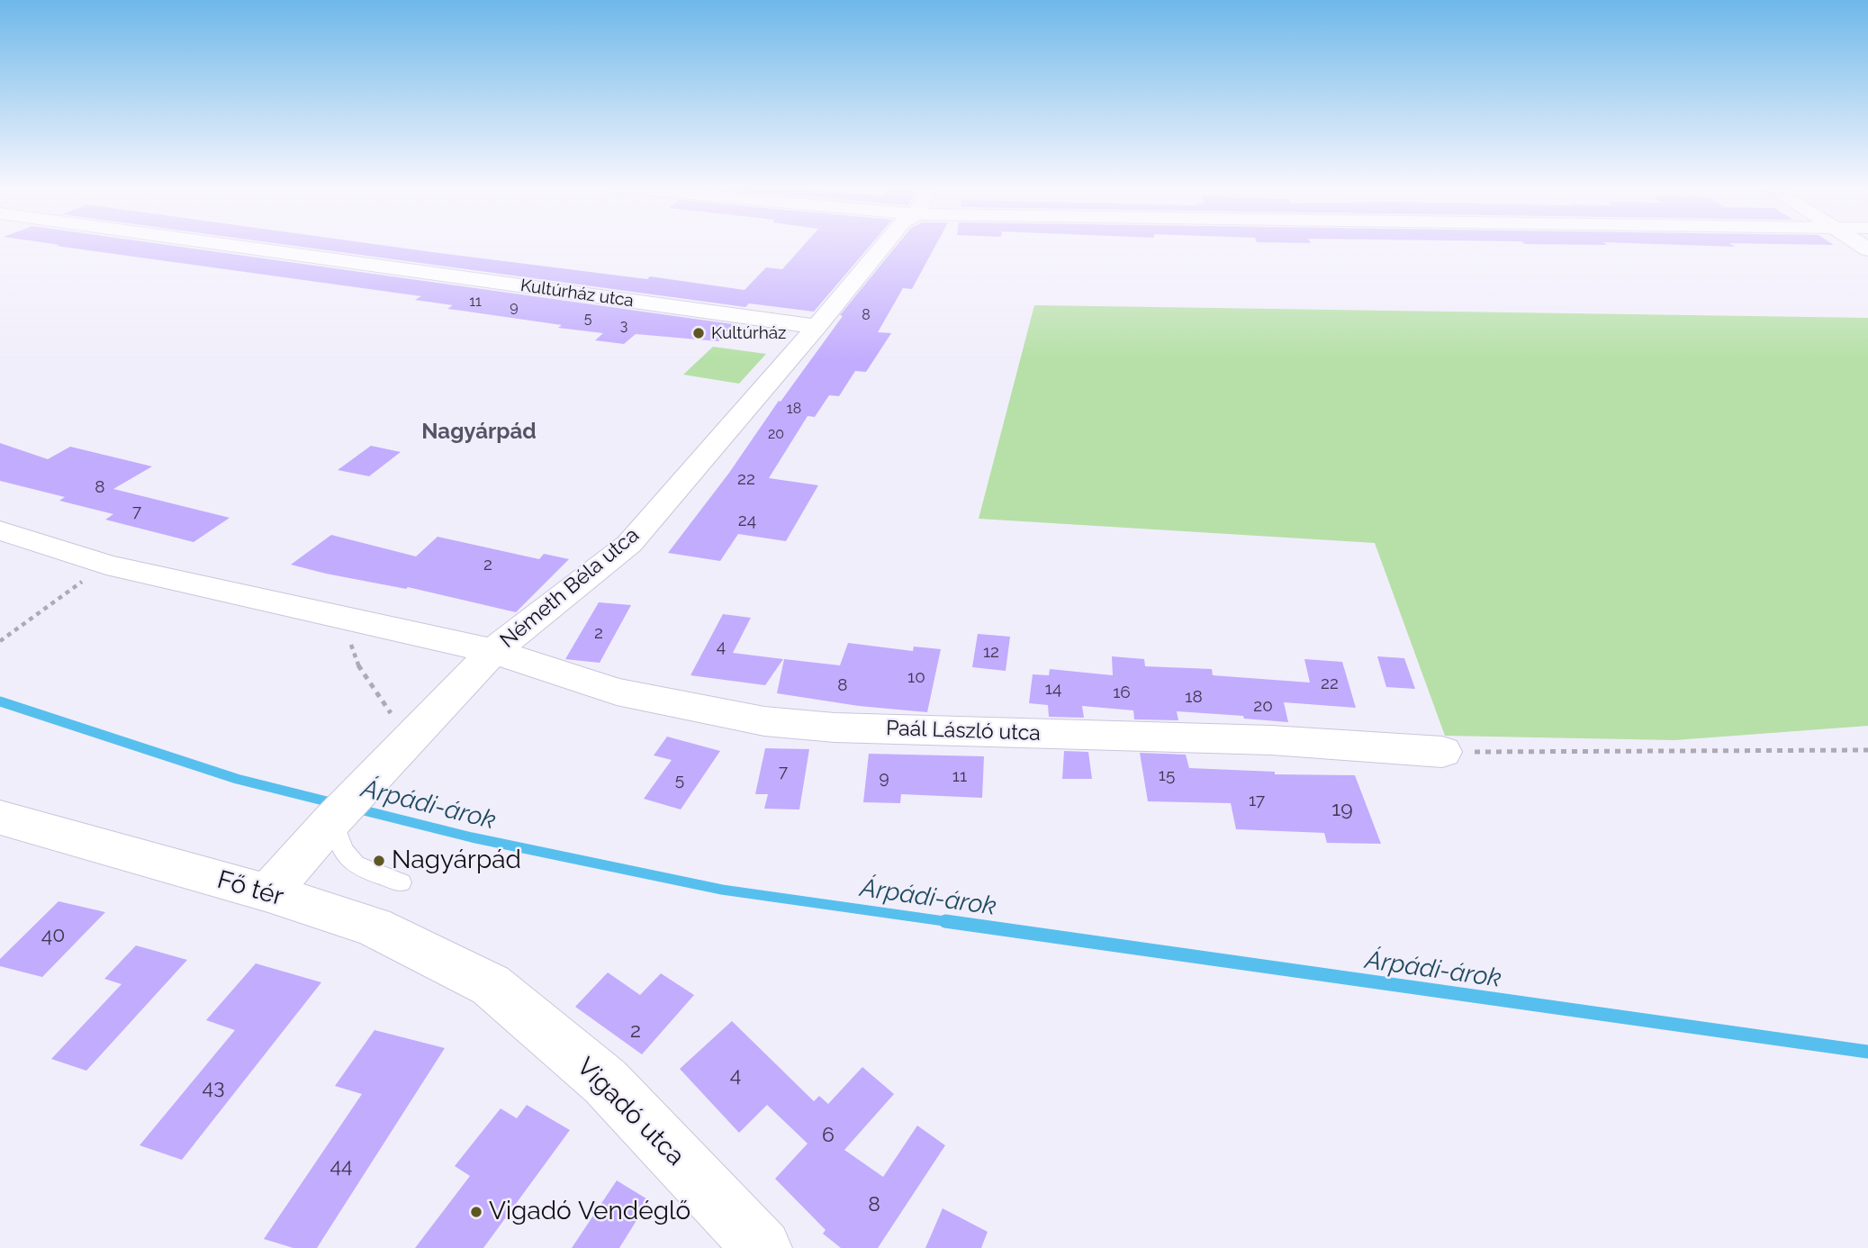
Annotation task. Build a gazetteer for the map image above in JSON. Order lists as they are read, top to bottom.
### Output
{
  "streets": {
    "street": [
      "Kultúrház utca",
      "Németh Béla utca",
      "Paál László utca",
      "Fő tér",
      "Vigadó utca"
    ]
  },
  "crossings": [
    ["Kultúrház utca", "Németh Béla utca"],
    ["Németh Béla utca", "Paál László utca"],
    ["Németh Béla utca", "Fő tér"],
    ["Fő tér", "Vigadó utca"]
  ],
  "districts": ["Nagyárpád"],
  "water": ["Árpádi-árok"],
  "places": ["Kultúrház", "Nagyárpád", "Vigadó Vendéglő"],
  "house_numbers": [
    "11",
    "9",
    "8",
    "5",
    "3",
    "18",
    "20",
    "22",
    "8",
    "7",
    "24",
    "2",
    "2",
    "4",
    "12",
    "10",
    "22",
    "8",
    "14",
    "16",
    "18",
    "20",
    "7",
    "15",
    "11",
    "9",
    "5",
    "17",
    "19",
    "40",
    "2",
    "4",
    "43",
    "6",
    "44",
    "8"
  ]
}
